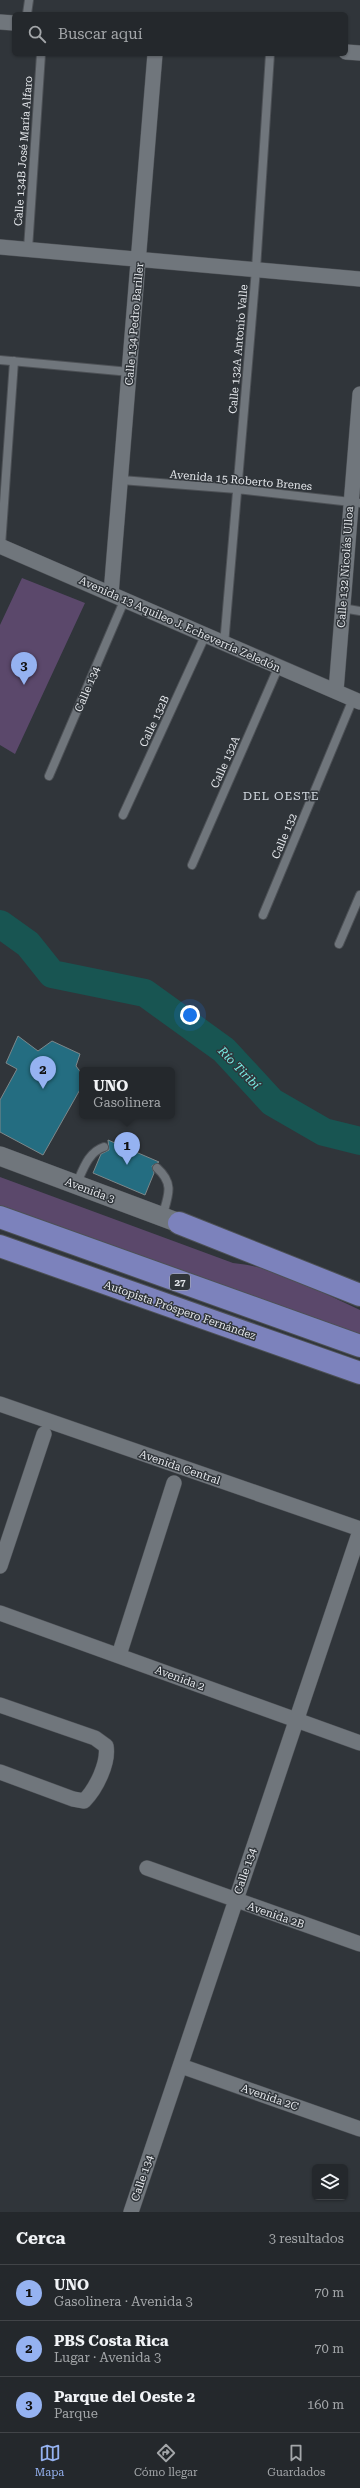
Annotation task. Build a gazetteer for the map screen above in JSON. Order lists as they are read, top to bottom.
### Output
{
  "streets": {
    "highway": ["27", "Autopista Próspero Fernández"],
    "street": [
      "Calle 134 Pedro Bariller",
      "Calle 132 Nicolás Ulloa",
      "Avenida 13 Aquileo J. Echeverría Zeledón",
      "Calle 134",
      "Avenida 3",
      "Avenida Central",
      "Avenida 2",
      "Avenida 2B",
      "Avenida 2C"
    ],
    "lane": [
      "Calle 134B José María Alfaro",
      "Calle 132A Antonio Valle",
      "Avenida 15 Roberto Brenes",
      "Calle 132B",
      "Calle 132A",
      "Calle 132"
    ]
  },
  "crossings": [
    ["Calle 134 Pedro Bariller", "Avenida 15 Roberto Brenes"],
    ["Calle 134 Pedro Bariller", "Avenida 13 Aquileo J. Echeverría Zeledón"],
    ["Calle 132A Antonio Valle", "Avenida 15 Roberto Brenes"],
    ["Calle 132A Antonio Valle", "Avenida 13 Aquileo J. Echeverría Zeledón"],
    ["Avenida 15 Roberto Brenes", "Calle 132 Nicolás Ulloa"],
    ["Calle 132 Nicolás Ulloa", "Avenida 13 Aquileo J. Echeverría Zeledón"],
    ["Avenida 13 Aquileo J. Echeverría Zeledón", "Calle 134"],
    ["Avenida 13 Aquileo J. Echeverría Zeledón", "Calle 132B"],
    ["Avenida 13 Aquileo J. Echeverría Zeledón", "Calle 132A"],
    ["Avenida 13 Aquileo J. Echeverría Zeledón", "Calle 132"],
    ["Calle 134", "Avenida Central"],
    ["Calle 134", "Avenida 2"],
    ["Calle 134", "Avenida 2B"],
    ["Calle 134", "Avenida 2C"]
  ],
  "districts": ["DEL OESTE"],
  "water": ["Río Tiribí"],
  "page": {
    "search": "Buscar aquí",
    "pins": ["3", "2", "1"],
    "popup": ["UNO", "Gasolinera"],
    "heading": ["Cerca", "3 resultados"],
    "list": [
      {
        "mark": "1",
        "name": "UNO",
        "note": "Gasolinera · Avenida 3",
        "value": "70 m"
      },
      {
        "mark": "2",
        "name": "PBS Costa Rica",
        "note": "Lugar · Avenida 3",
        "value": "70 m"
      },
      {
        "mark": "3",
        "name": "Parque del Oeste 2",
        "note": "Parque",
        "value": "160 m"
      }
    ],
    "nav": ["Mapa", "Cómo llegar", "Guardados"]
  }
}
